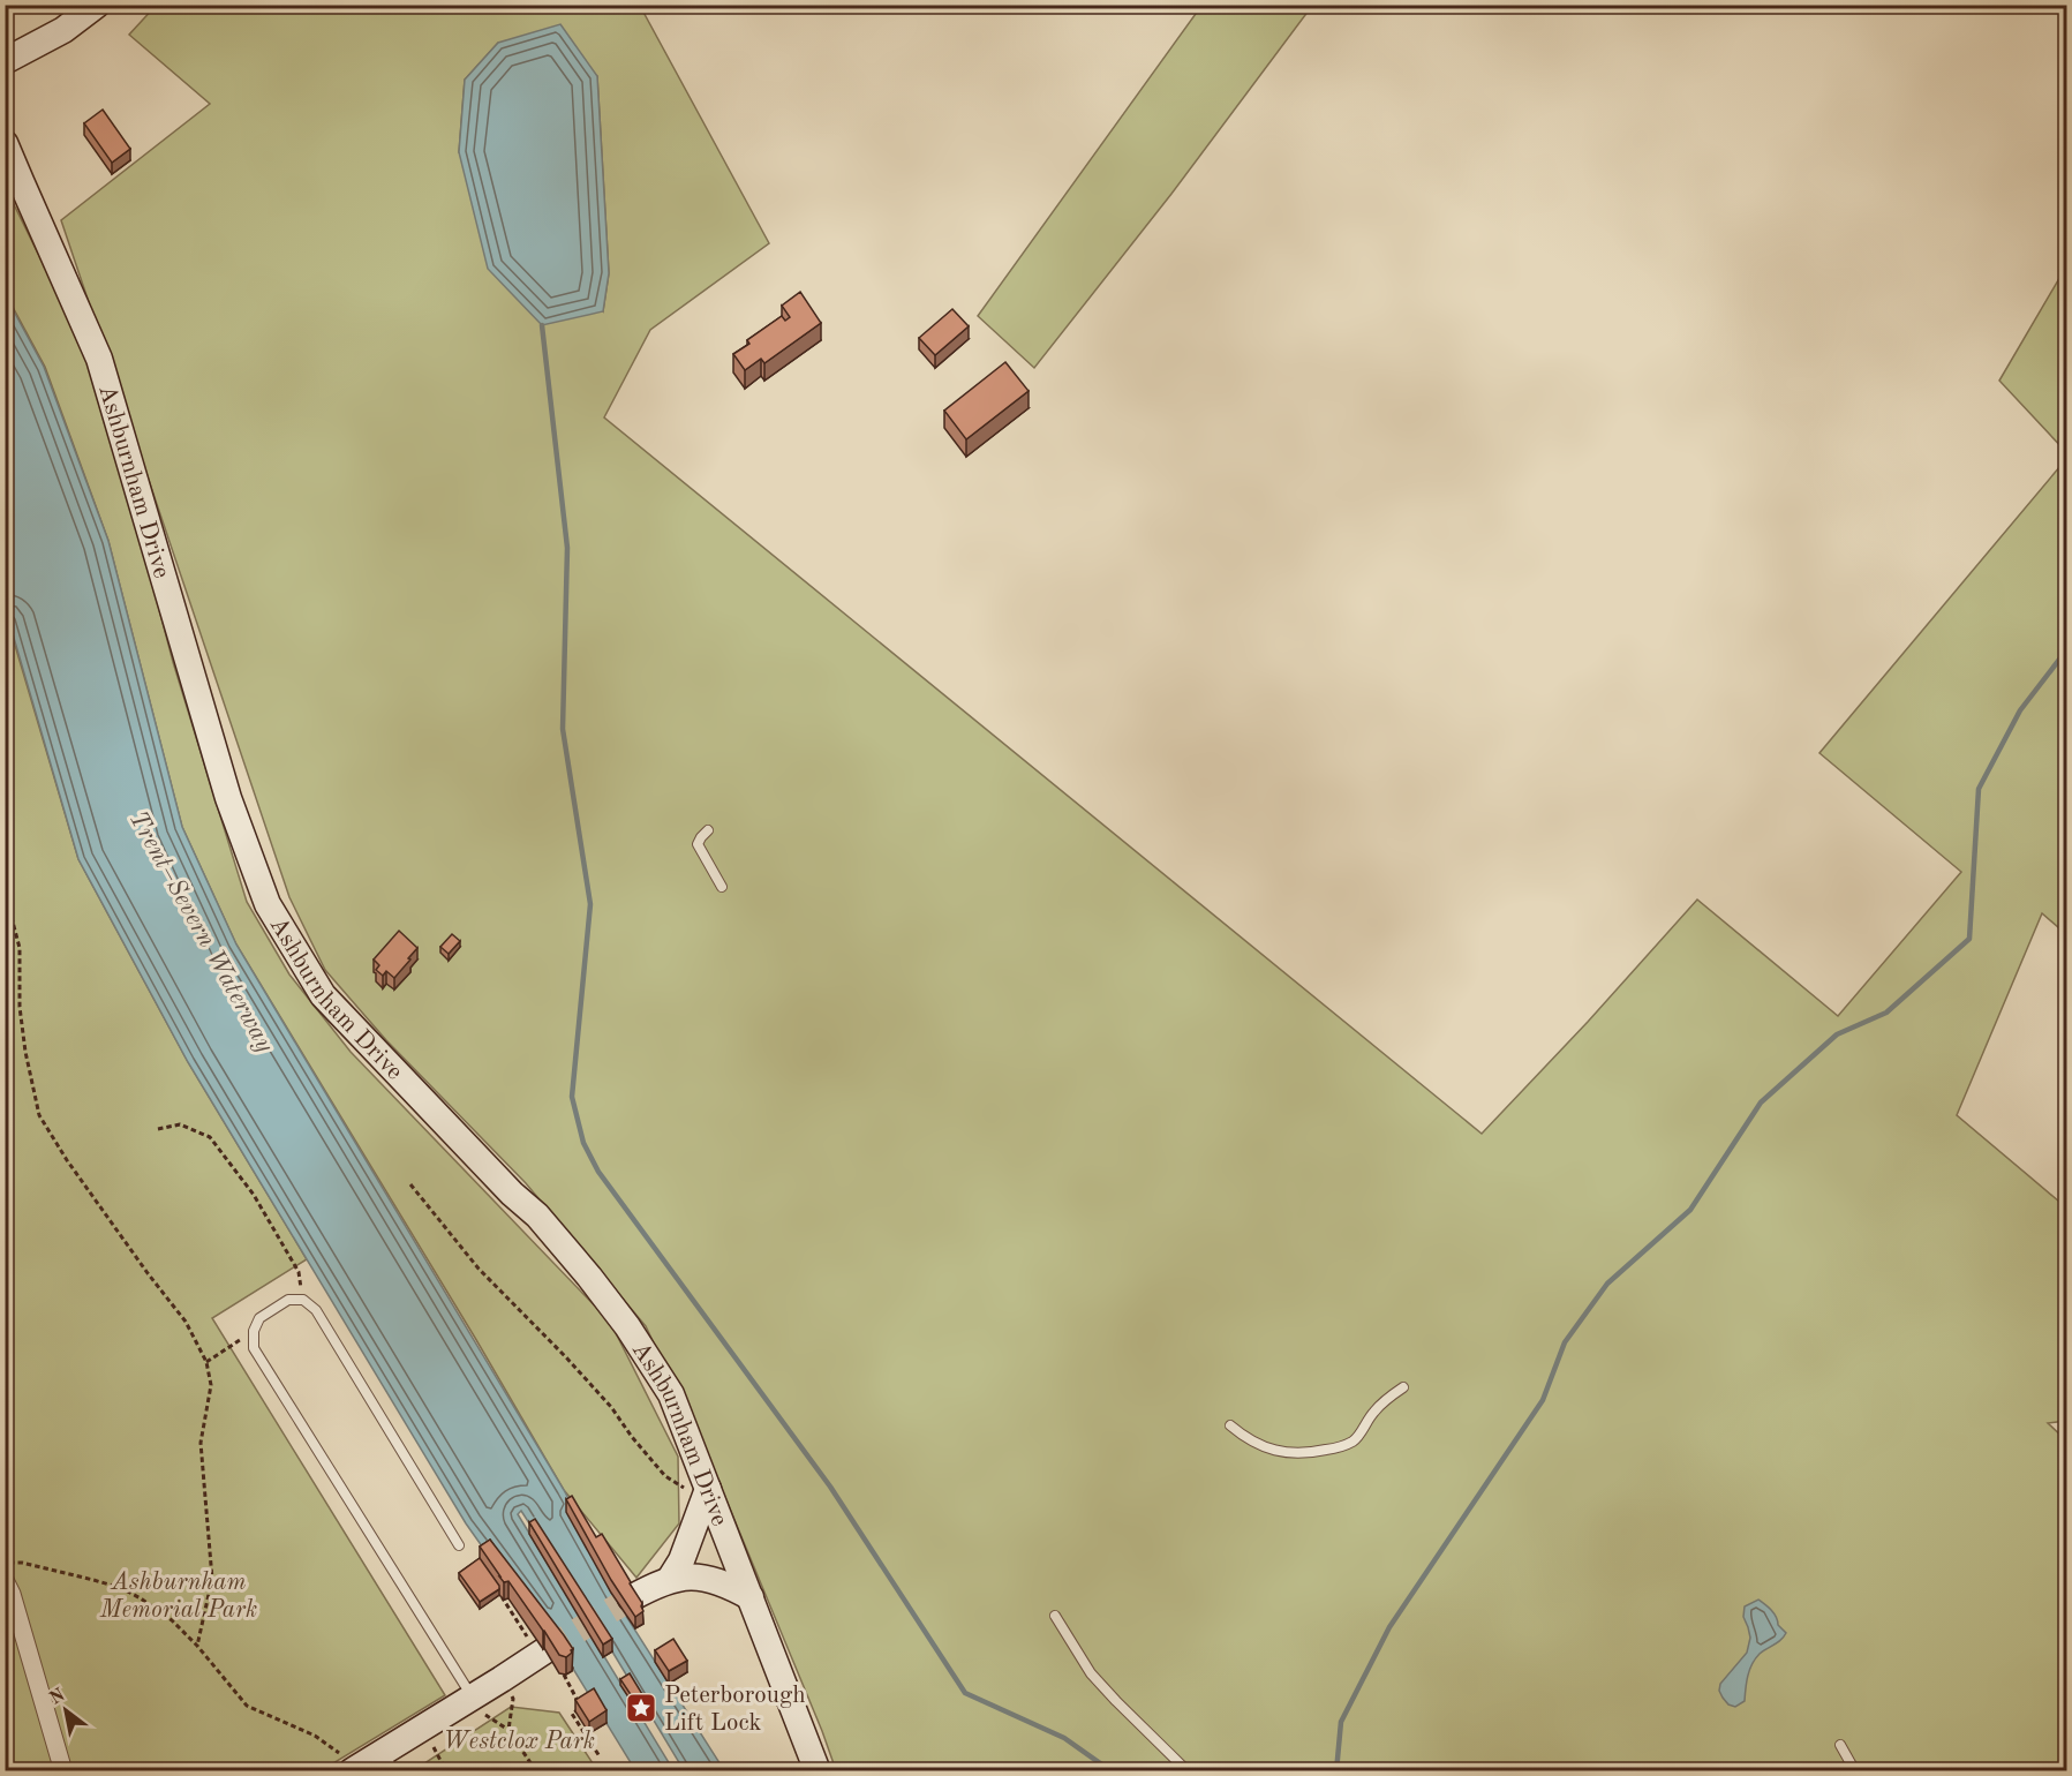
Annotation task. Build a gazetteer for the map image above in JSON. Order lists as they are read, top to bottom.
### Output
{
  "streets": {
    "street": ["Ashburnham Drive"]
  },
  "water": ["Trent–Severn Waterway"],
  "parks": ["Ashburnham Memorial Park", "Westclox Park"],
  "places": {
    "place": ["Peterborough Lift Lock"]
  },
  "north": "top left"
}
